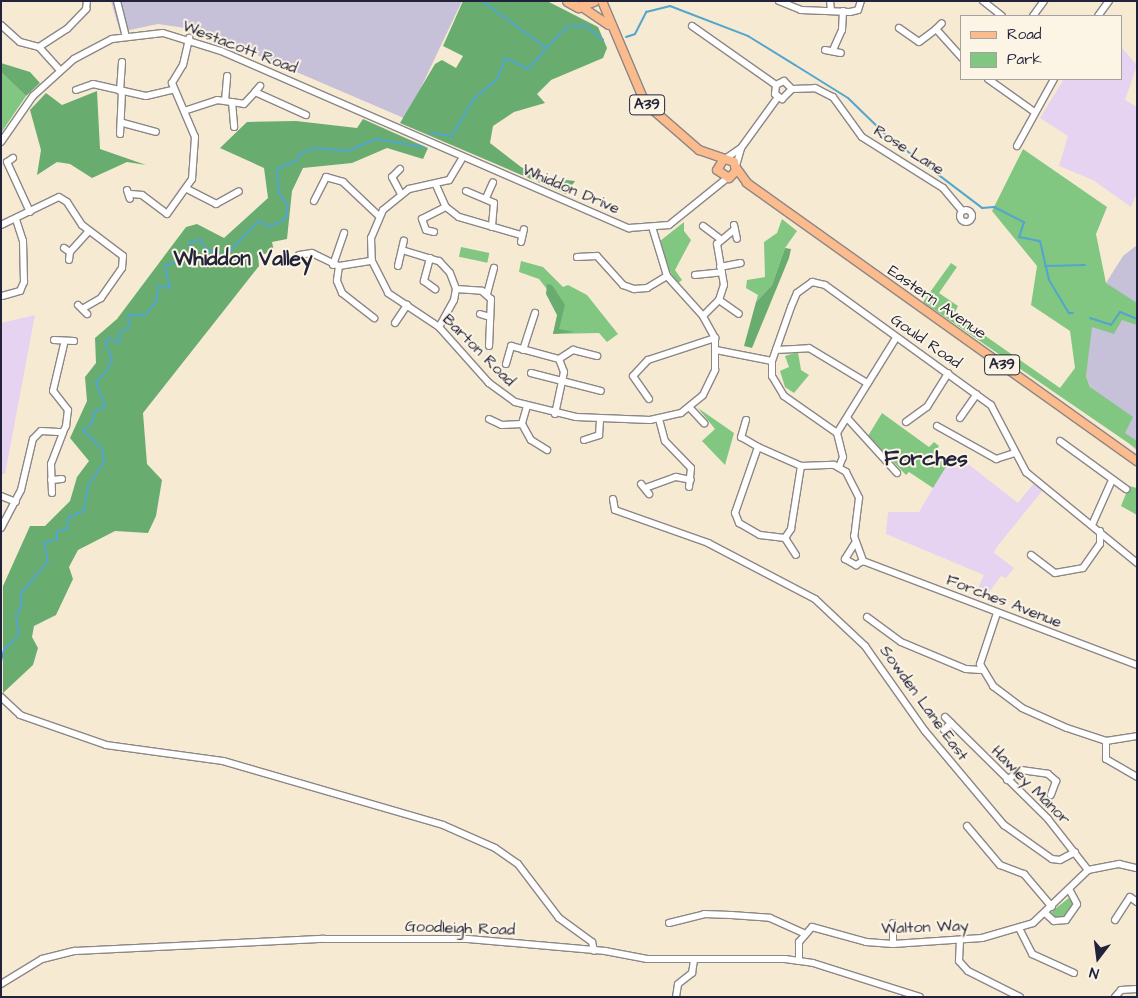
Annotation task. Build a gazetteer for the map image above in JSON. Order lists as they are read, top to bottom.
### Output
{
  "streets": {
    "main road": ["A39", "Eastern Avenue"],
    "street": [
      "Westacott Road",
      "Rose Lane",
      "Whiddon Drive",
      "Gould Road",
      "Barton Road",
      "Forches Avenue",
      "Sowden Lane East",
      "Hawley Manor",
      "Walton Way",
      "Goodleigh Road"
    ]
  },
  "crossings": [
    ["Westacott Road", "Whiddon Drive"],
    ["A39", "Eastern Avenue"],
    ["Sowden Lane East", "Hawley Manor"],
    ["Hawley Manor", "Walton Way"]
  ],
  "districts": ["Whiddon Valley", "Forches"],
  "legend": ["Road", "Park"],
  "north": "bottom"
}
